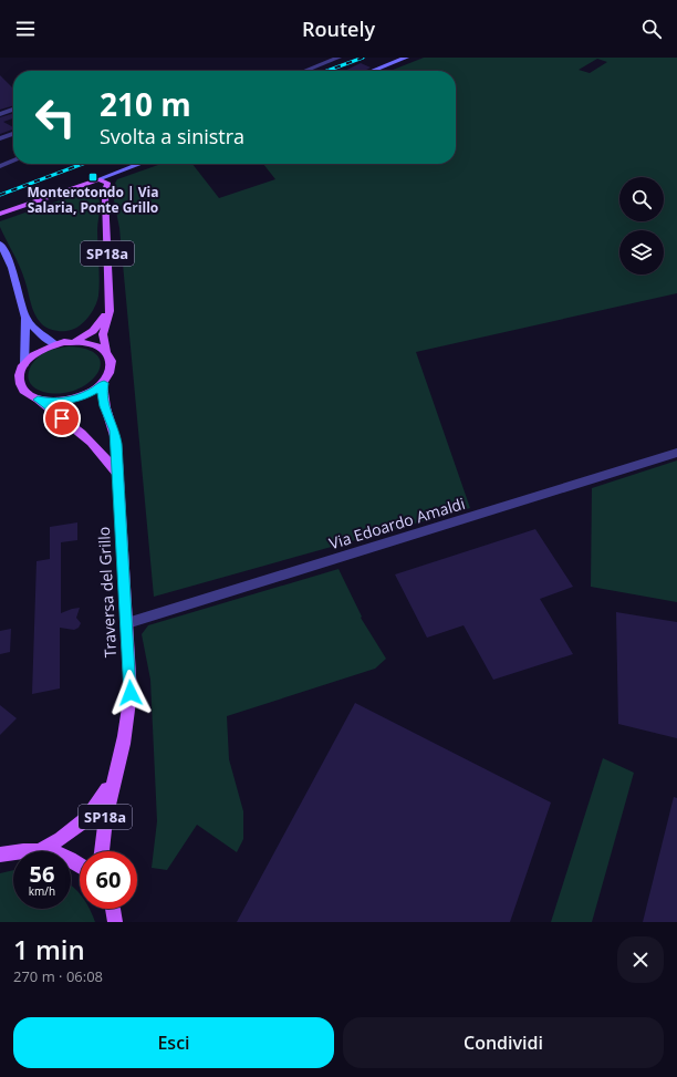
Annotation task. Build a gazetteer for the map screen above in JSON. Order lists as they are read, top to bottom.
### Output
{
  "streets": {
    "main road": ["SP18a", "Traversa del Grillo"],
    "street": ["Via Edoardo Amaldi"]
  },
  "crossings": [
    ["SP18a", "Traversa del Grillo"],
    ["Via Edoardo Amaldi", "Traversa del Grillo"]
  ],
  "places": {
    "transit": ["Monterotondo | Via Salaria, Ponte Grillo"]
  },
  "page": {
    "header": "Routely",
    "turn": ["210 m", "Svolta a sinistra"],
    "speed": "56 km/h",
    "limit": "60",
    "heading": ["1 min", "270 m · 06:08"],
    "buttons": ["Esci", "Condividi"]
  }
}
